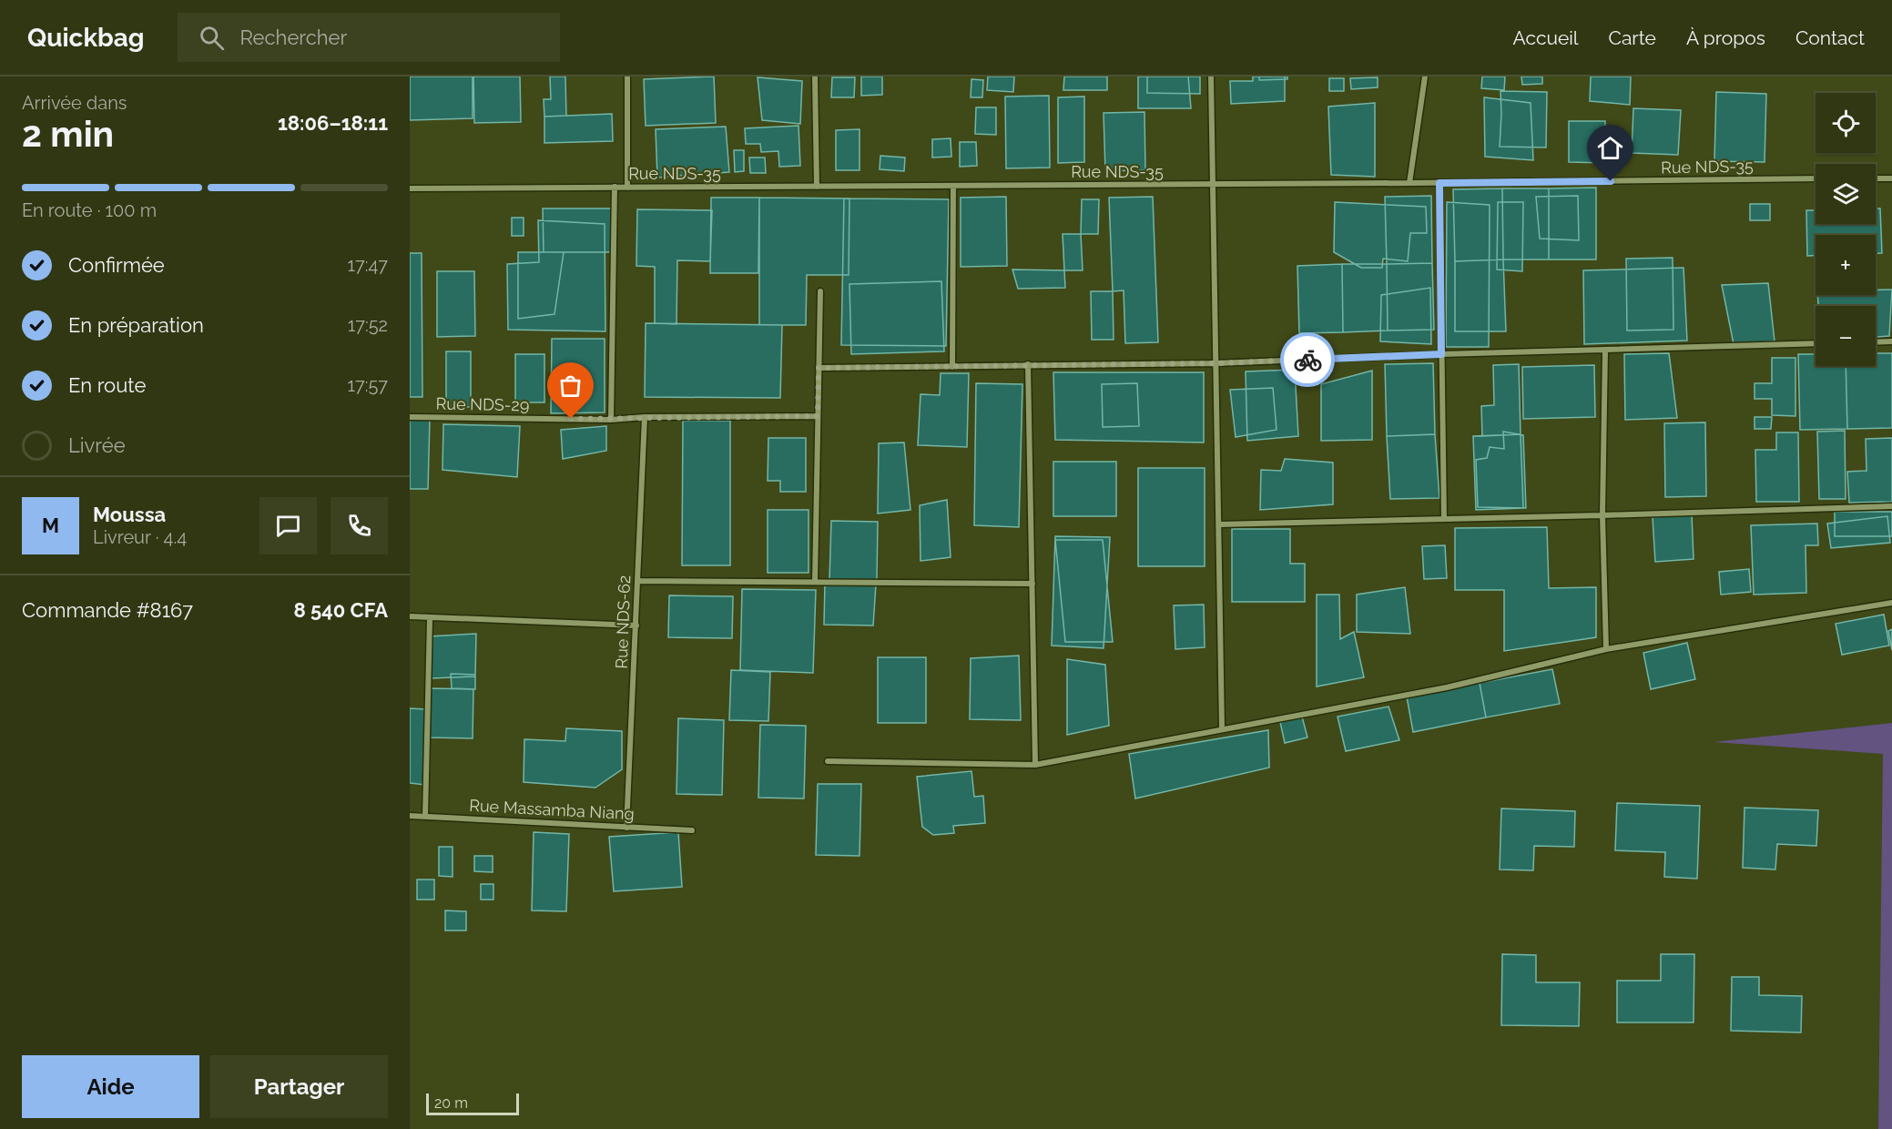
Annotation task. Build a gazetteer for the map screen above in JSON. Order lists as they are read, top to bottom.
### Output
{
  "streets": {
    "street": [
      "Rue NDS-35",
      "Rue NDS-29",
      "Rue NDS-62",
      "Rue Massamba Niang"
    ]
  },
  "crossings": [
    ["Rue NDS-29", "Rue NDS-62"],
    ["Rue NDS-62", "Rue Massamba Niang"]
  ],
  "scale_bar": "20 m",
  "page": {
    "header": "Quickbag",
    "search": "Rechercher",
    "nav": [
      "Accueil",
      "Carte",
      "À propos",
      "Contact"
    ],
    "heading": ["2 min", "Arrivée dans", "18:06–18:11"],
    "panel": [
      "Moussa",
      "Livreur · 4.4",
      "Commande #8167",
      "8 540 CFA"
    ],
    "map_buttons": ["+", "−"],
    "bar": "En route · 100 m",
    "list": [
      ["Confirmée", "17:47"],
      ["En préparation", "17:52"],
      ["En route", "17:57"],
      "Livrée"
    ],
    "round": "M",
    "buttons": ["Aide", "Partager"],
    "scale": "20 m"
  }
}
